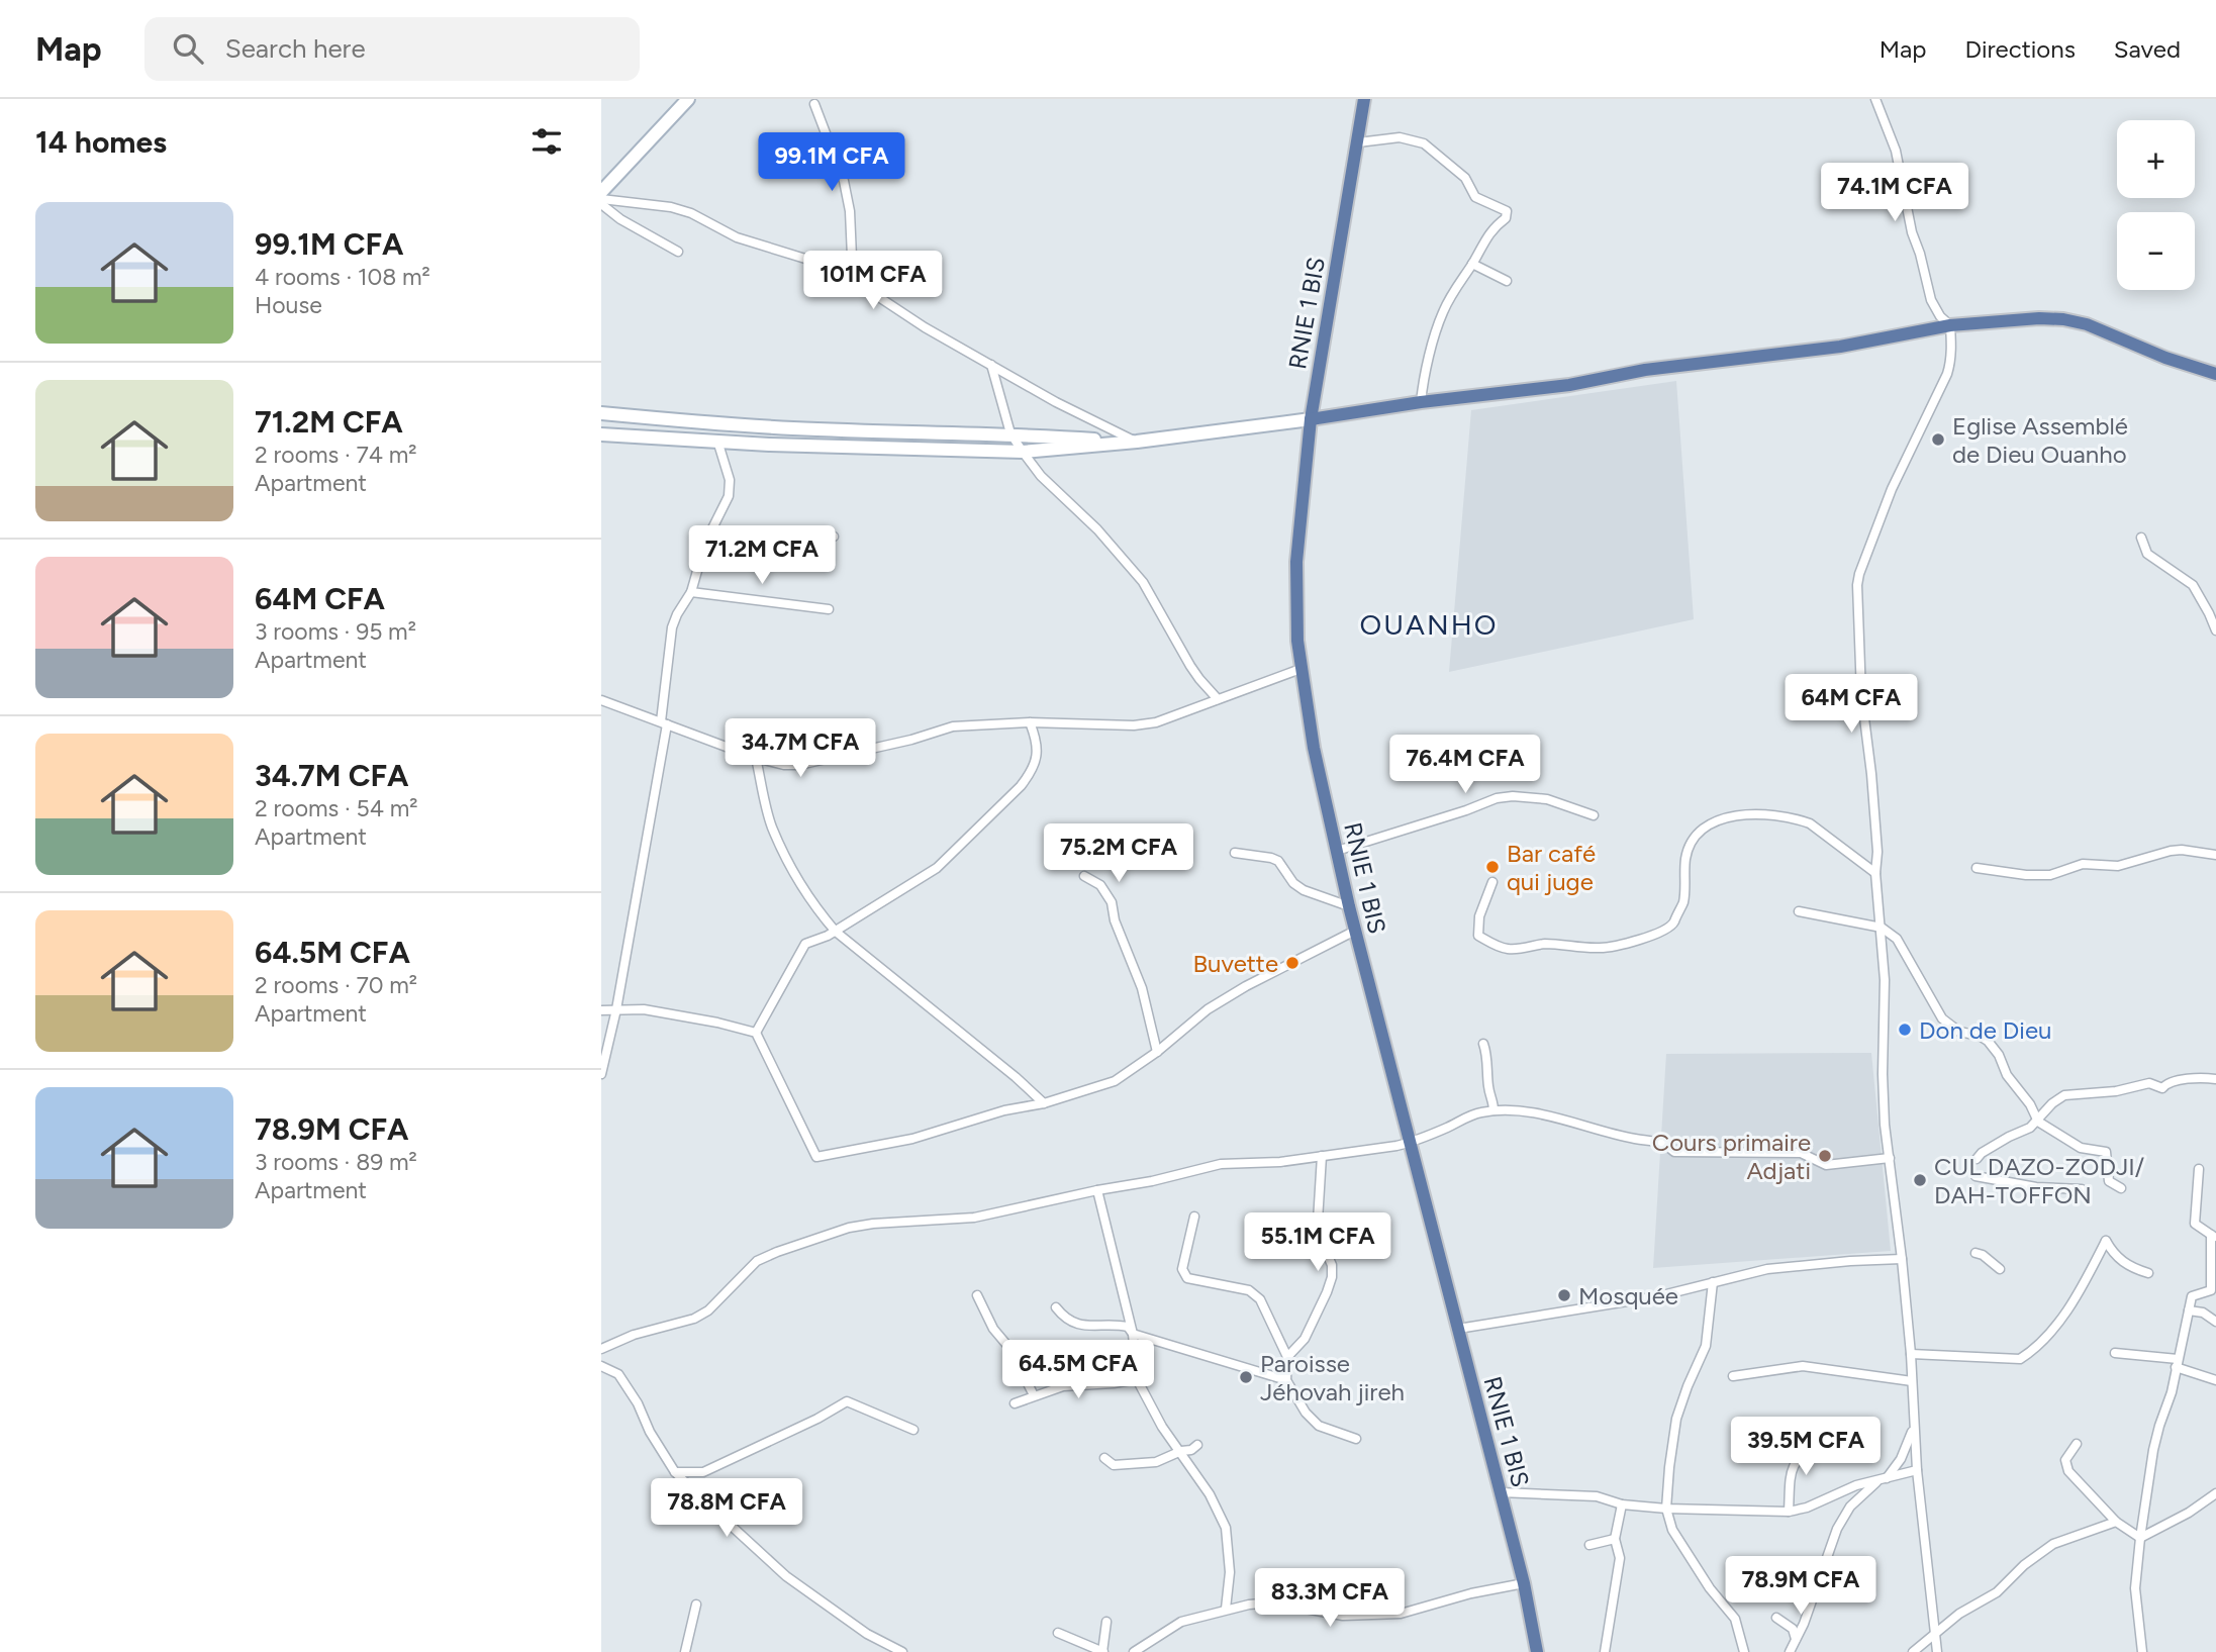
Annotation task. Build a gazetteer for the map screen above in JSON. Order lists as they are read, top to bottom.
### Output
{
  "streets": {
    "main road": ["RNIE 1 BIS"]
  },
  "districts": ["OUANHO"],
  "places": [
    "Eglise Assemblé de Dieu Ouanho",
    "Bar café qui juge",
    "Buvette",
    "Don de Dieu",
    "Cours primaire Adjati",
    "CUL DAZO-ZODJI/ DAH-TOFFON",
    "Mosquée",
    "Paroisse Jéhovah jireh"
  ],
  "page": {
    "header": "Map",
    "search": "Search here",
    "nav": ["Map", "Directions", "Saved"],
    "heading": "14 homes",
    "map_buttons": ["+", "−"],
    "price": [
      "99.1M CFA",
      "74.1M CFA",
      "101M CFA",
      "71.2M CFA",
      "64M CFA",
      "34.7M CFA",
      "76.4M CFA",
      "75.2M CFA",
      "55.1M CFA",
      "64.5M CFA",
      "39.5M CFA",
      "78.8M CFA",
      "78.9M CFA",
      "83.3M CFA"
    ],
    "list": [
      {
        "name": "99.1M CFA",
        "note": "4 rooms · 108 m² · House"
      },
      {
        "name": "71.2M CFA",
        "note": "2 rooms · 74 m² · Apartment"
      },
      {
        "name": "64M CFA",
        "note": "3 rooms · 95 m² · Apartment"
      },
      {
        "name": "34.7M CFA",
        "note": "2 rooms · 54 m² · Apartment"
      },
      {
        "name": "64.5M CFA",
        "note": "2 rooms · 70 m² · Apartment"
      },
      {
        "name": "78.9M CFA",
        "note": "3 rooms · 89 m² · Apartment"
      }
    ]
  }
}
